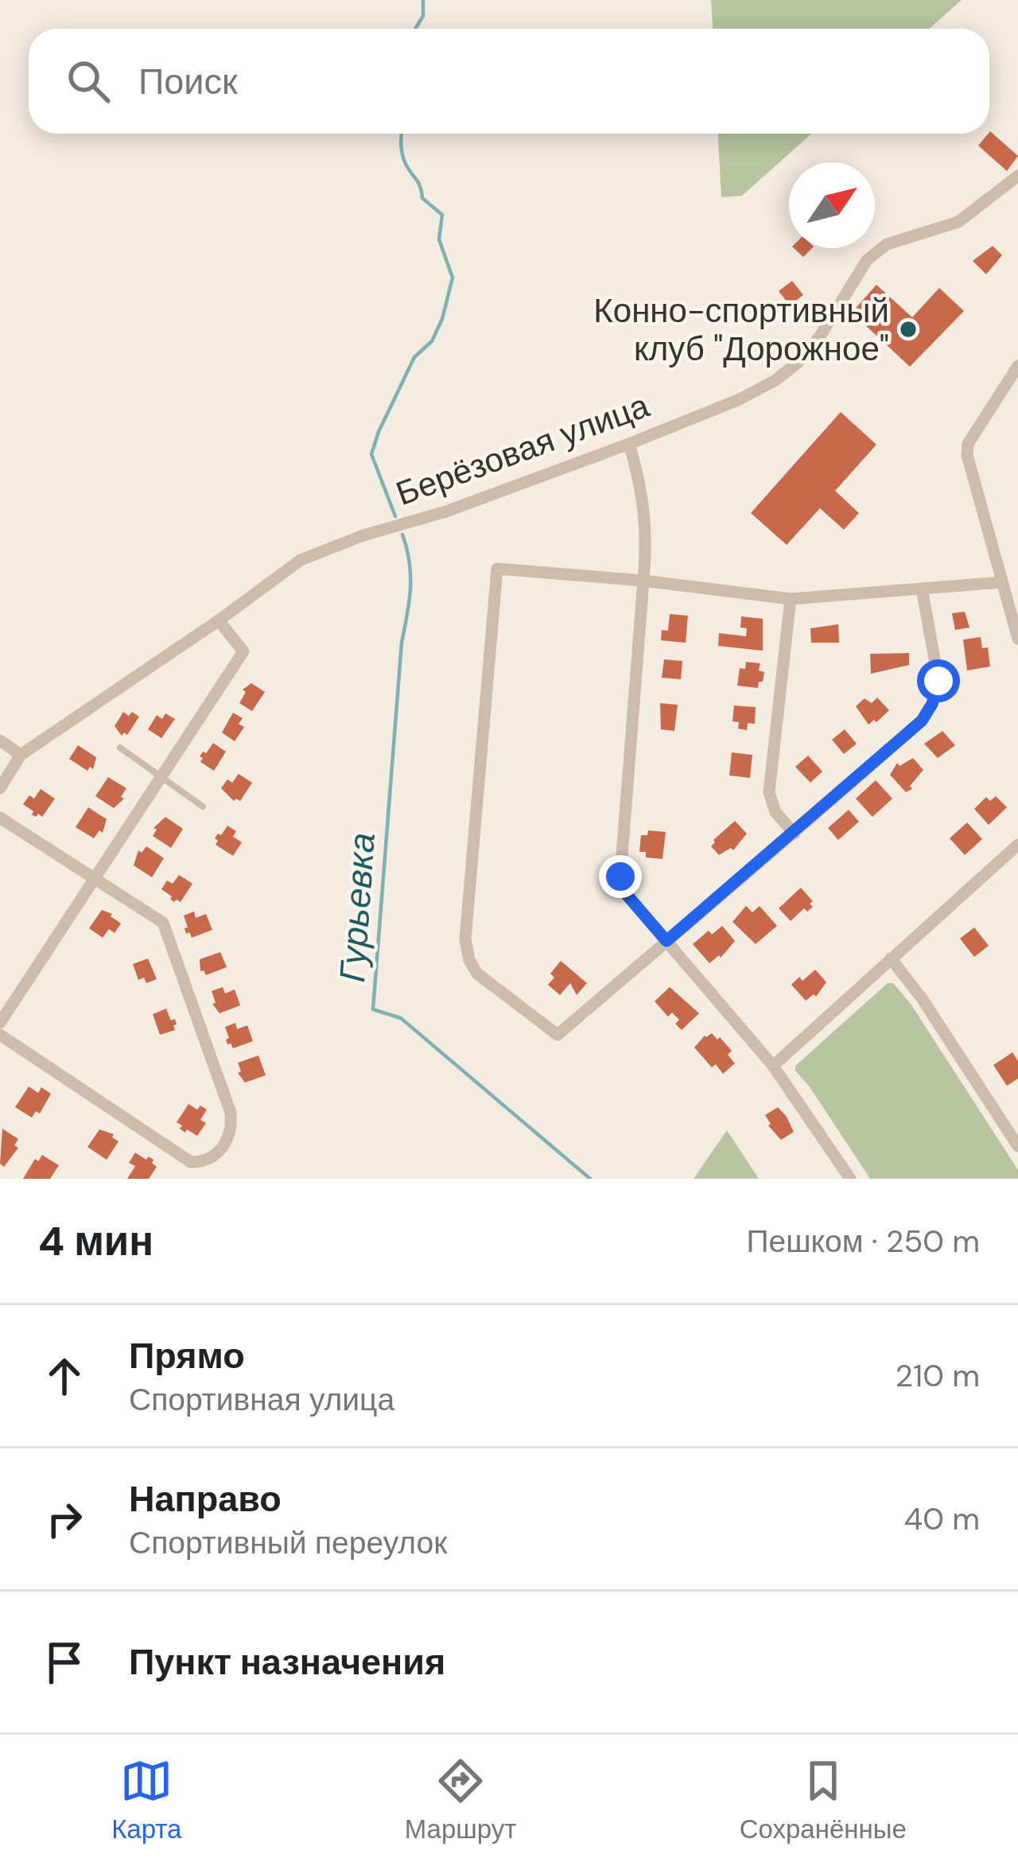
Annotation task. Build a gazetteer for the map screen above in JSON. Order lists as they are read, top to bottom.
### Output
{
  "streets": {
    "street": ["Берёзовая улица"]
  },
  "water": ["Гурьевка"],
  "places": ["Конно-спортивный клуб \"Дорожное\""],
  "north": "top right",
  "page": {
    "search": "Поиск",
    "heading": ["4 мин", "Пешком · 250 m"],
    "list": [
      ["Прямо", "Спортивная улица", "210 m"],
      ["Направо", "Спортивный переулок", "40 m"],
      "Пункт назначения"
    ],
    "nav": ["Карта", "Маршрут", "Сохранённые"]
  }
}
